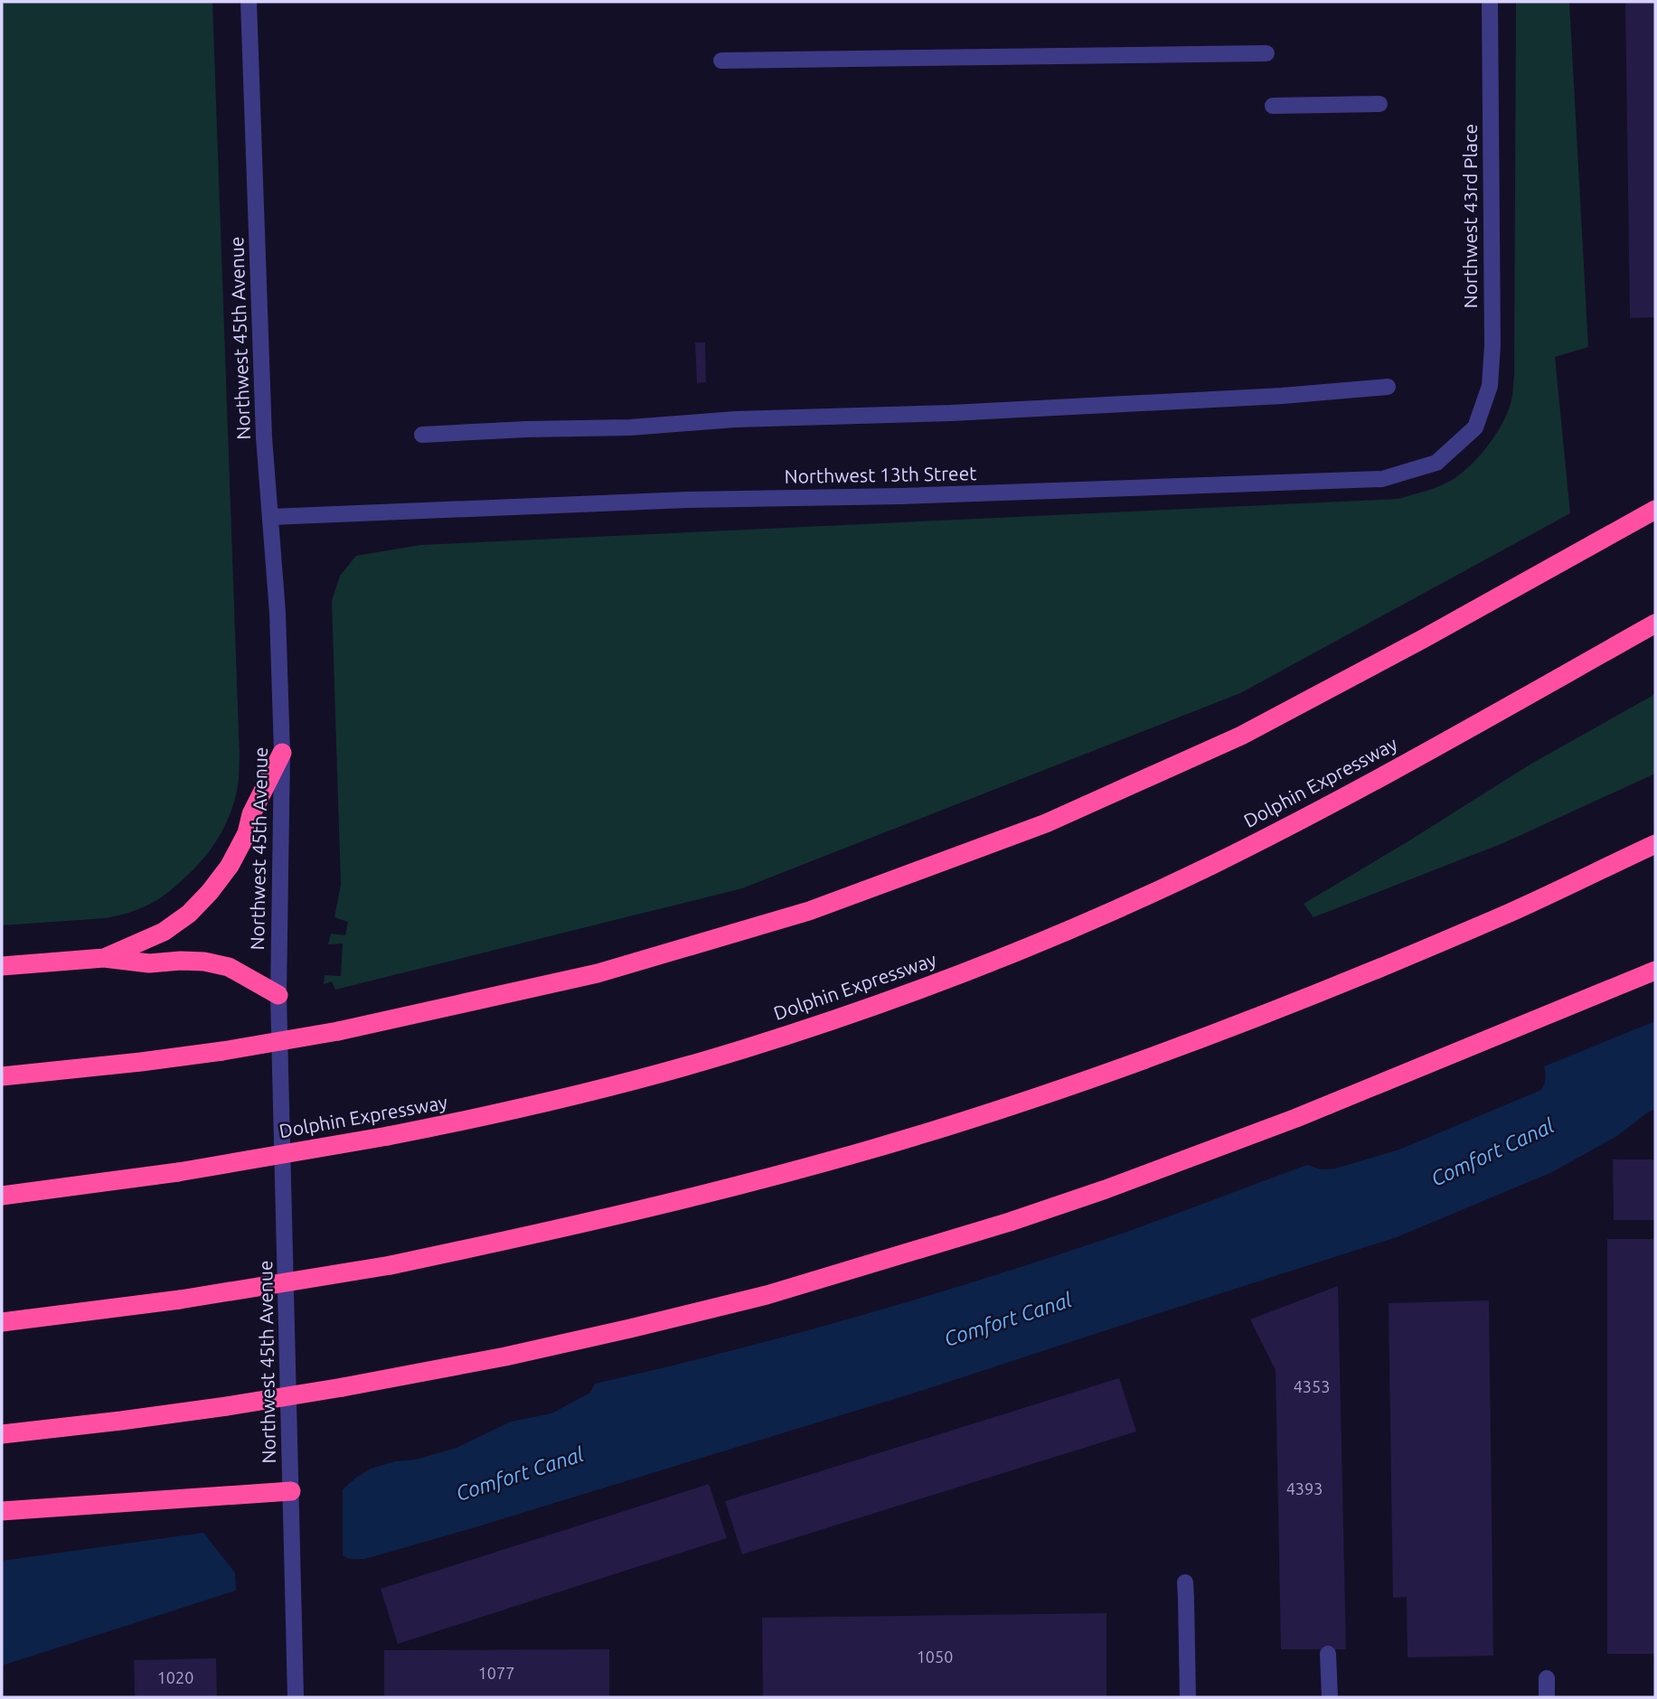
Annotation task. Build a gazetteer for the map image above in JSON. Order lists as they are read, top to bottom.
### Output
{
  "streets": {
    "highway": ["Dolphin Expressway"],
    "street": ["Northwest 43rd Place", "Northwest 45th Avenue", "Northwest 13th Street"]
  },
  "crossings": [
    ["Northwest 43rd Place", "Northwest 13th Street"],
    ["Northwest 45th Avenue", "Northwest 13th Street"]
  ],
  "water": ["Comfort Canal"],
  "house_numbers": [
    "4353",
    "4393",
    "1050",
    "1077",
    "1020"
  ]
}
